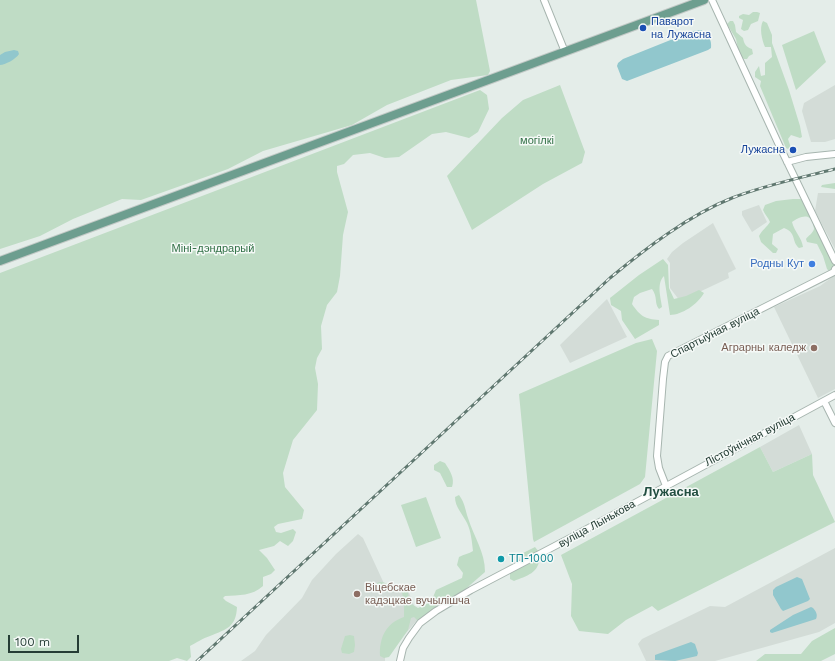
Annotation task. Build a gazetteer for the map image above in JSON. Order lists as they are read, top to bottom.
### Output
{
  "streets": {
    "street": ["Спартыўная вуліца", "Лістоўнічная вуліца", "вуліца Лынькова"]
  },
  "crossings": [
    ["Спартыўная вуліца", "Лістоўнічная вуліца"],
    ["Спартыўная вуліца", "вуліца Лынькова"],
    ["Лістоўнічная вуліца", "вуліца Лынькова"]
  ],
  "districts": ["Лужасна"],
  "parks": ["могілкі", "Міні-дэндрарый"],
  "places": [
    "Паварот на Лужасна",
    "Лужасна",
    "Родны Кут",
    "Аграрны каледж",
    "ТП-1000",
    "Віцебскае кадэцкае вучылішча"
  ],
  "scale_bar": "100 m"
}
